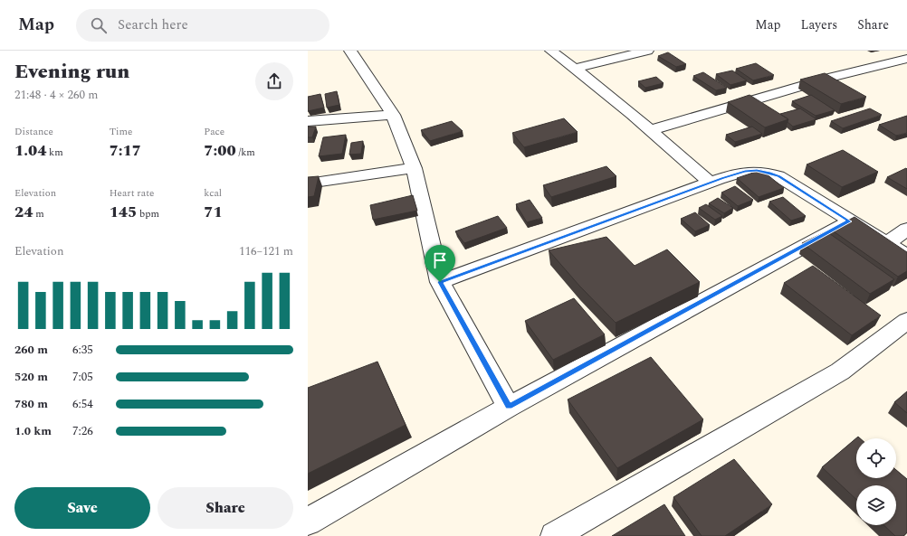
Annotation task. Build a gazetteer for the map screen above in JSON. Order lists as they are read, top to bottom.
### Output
{
  "page": {
    "header": "Map",
    "search": "Search here",
    "nav": ["Map", "Layers", "Share"],
    "heading": ["Evening run", "21:48 · 4 × 260 m"],
    "stats": [
      ["Distance", "1.04 km"],
      ["Time", "7:17"],
      ["Pace", "7:00 /km"],
      ["Elevation", "24 m"],
      ["Heart rate", "145 bpm"],
      ["kcal", "71"]
    ],
    "chart": ["Elevation", "116–121 m"],
    "list": [
      {
        "name": "260 m",
        "note": "6:35"
      },
      {
        "name": "520 m",
        "note": "7:05"
      },
      {
        "name": "780 m",
        "note": "6:54"
      },
      {
        "name": "1.0 km",
        "note": "7:26"
      }
    ],
    "buttons": ["Save", "Share"]
  }
}
